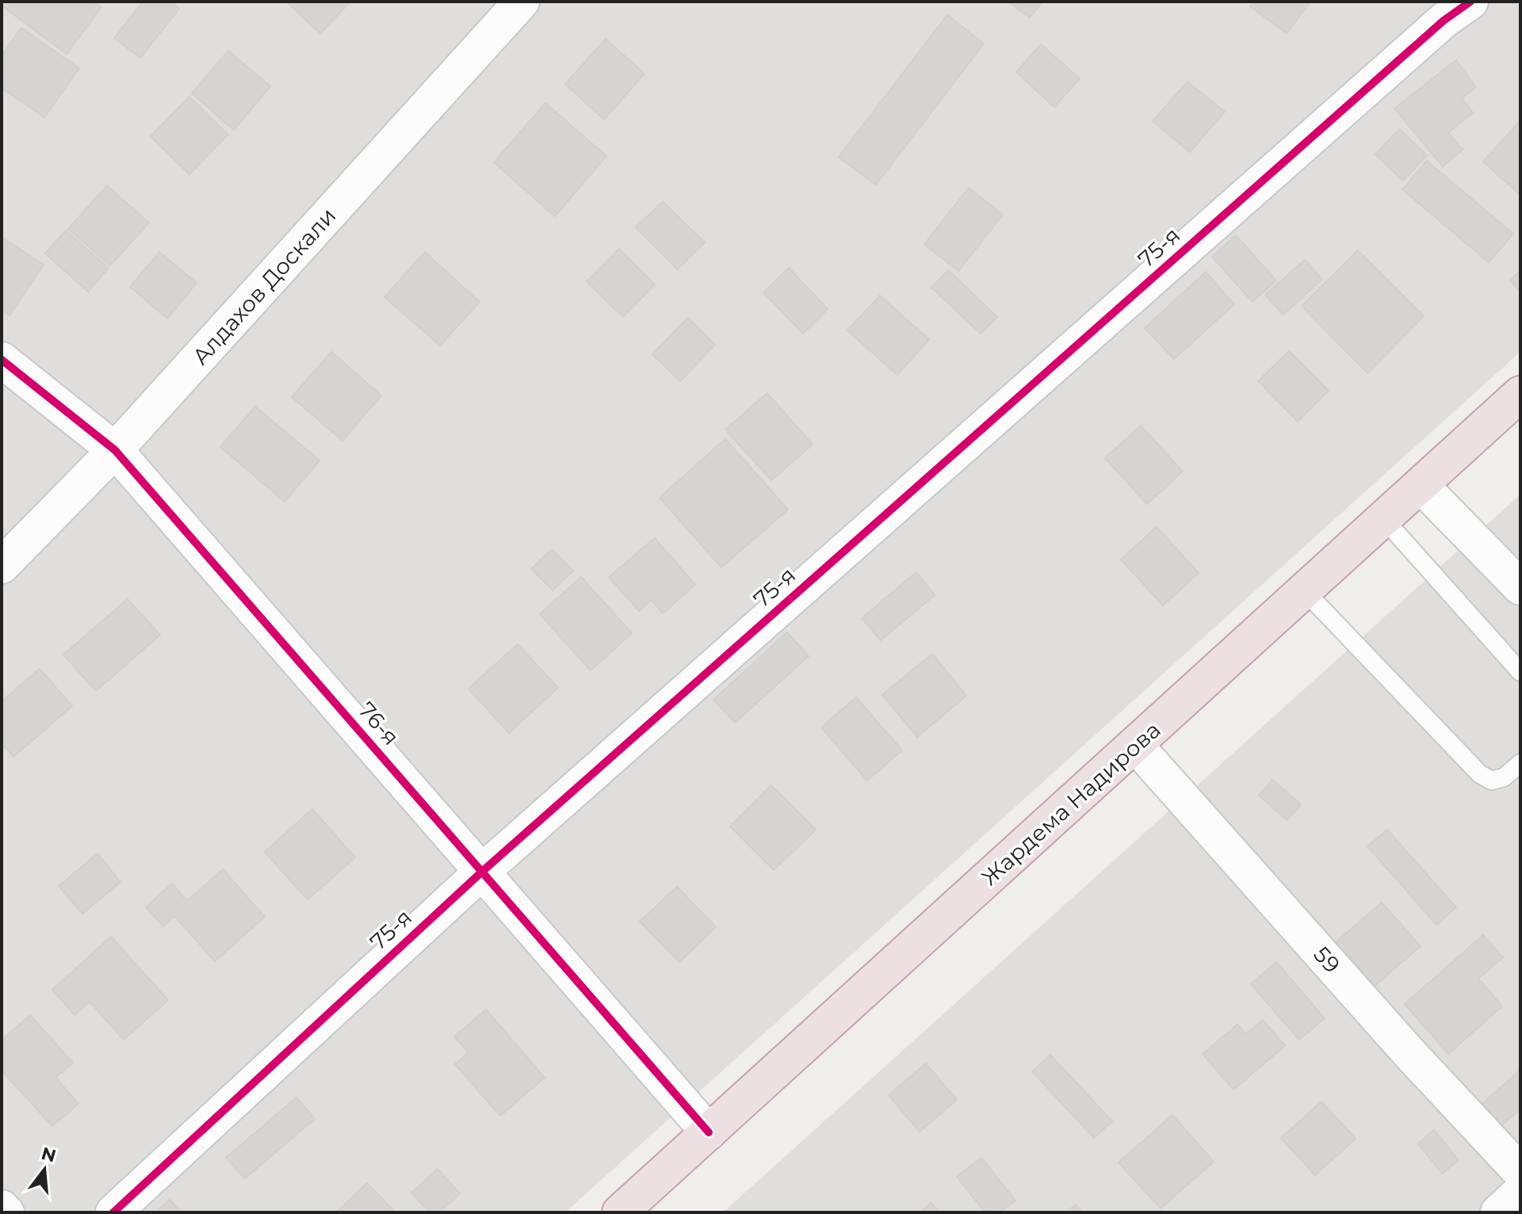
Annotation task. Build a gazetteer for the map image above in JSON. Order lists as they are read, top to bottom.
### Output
{
  "streets": {
    "highway": ["Жардема Надирова"],
    "street": [
      "75-я",
      "Алдахов Доскали",
      "76-я",
      "59"
    ]
  },
  "crossings": [
    ["75-я", "76-я"],
    ["Алдахов Доскали", "76-я"],
    ["76-я", "Жардема Надирова"],
    ["Жардема Надирова", "59"]
  ],
  "north": "top"
}
